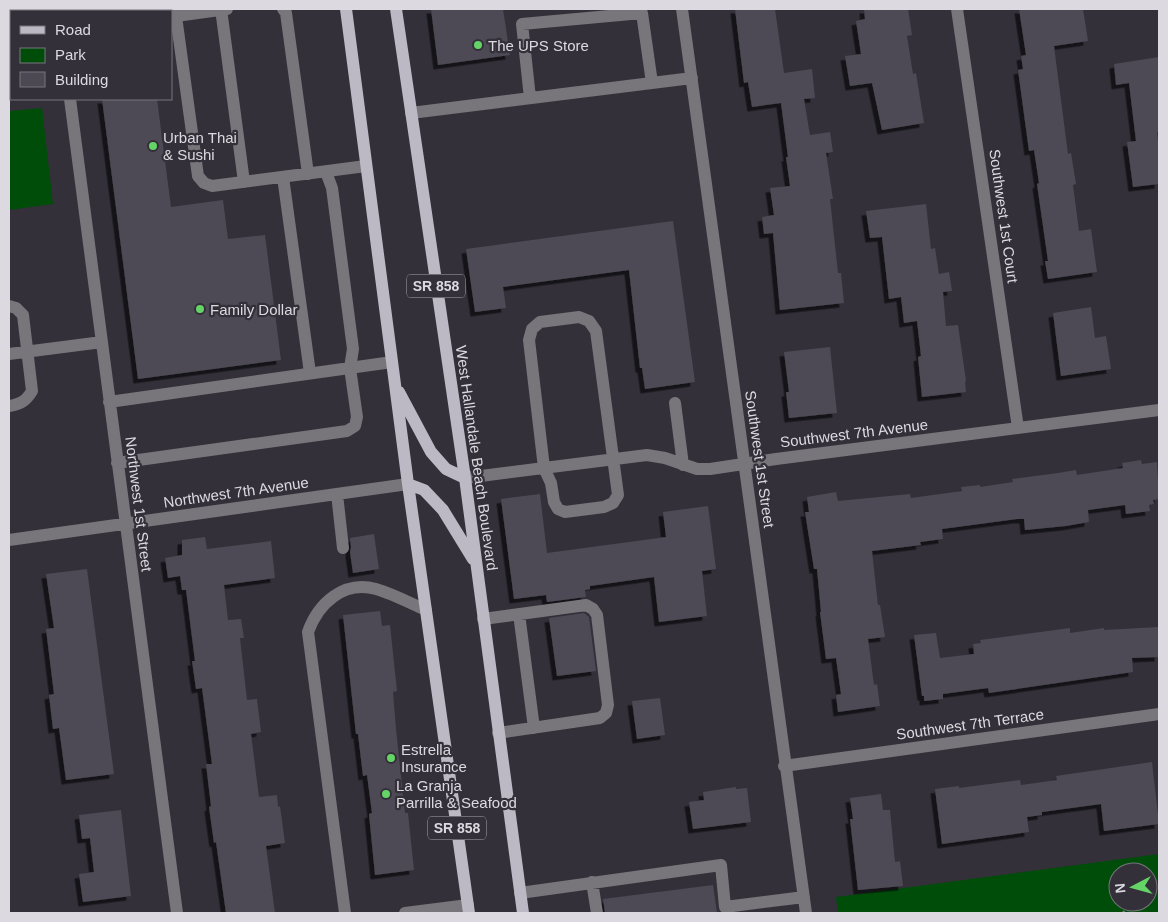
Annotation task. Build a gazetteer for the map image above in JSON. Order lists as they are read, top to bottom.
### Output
{
  "streets": {
    "main road": ["SR 858", "West Hallandale Beach Boulevard"],
    "street": [
      "Southwest 1st Court",
      "Southwest 7th Avenue",
      "Southwest 1st Street",
      "Northwest 7th Avenue",
      "Northwest 1st Street",
      "Southwest 7th Terrace"
    ]
  },
  "crossings": [
    ["Southwest 1st Court", "Southwest 7th Avenue"],
    ["SR 858", "Northwest 7th Avenue"],
    ["Southwest 7th Avenue", "West Hallandale Beach Boulevard"],
    ["Southwest 7th Avenue", "Southwest 1st Street"],
    ["Southwest 1st Street", "Southwest 7th Terrace"],
    ["Northwest 7th Avenue", "Northwest 1st Street"]
  ],
  "places": [
    "The UPS Store",
    "Urban Thai & Sushi",
    "Family Dollar",
    "Estrella Insurance",
    "La Granja Parrilla & Seafood"
  ],
  "legend": ["Road", "Park", "Building"],
  "north": "left"
}
